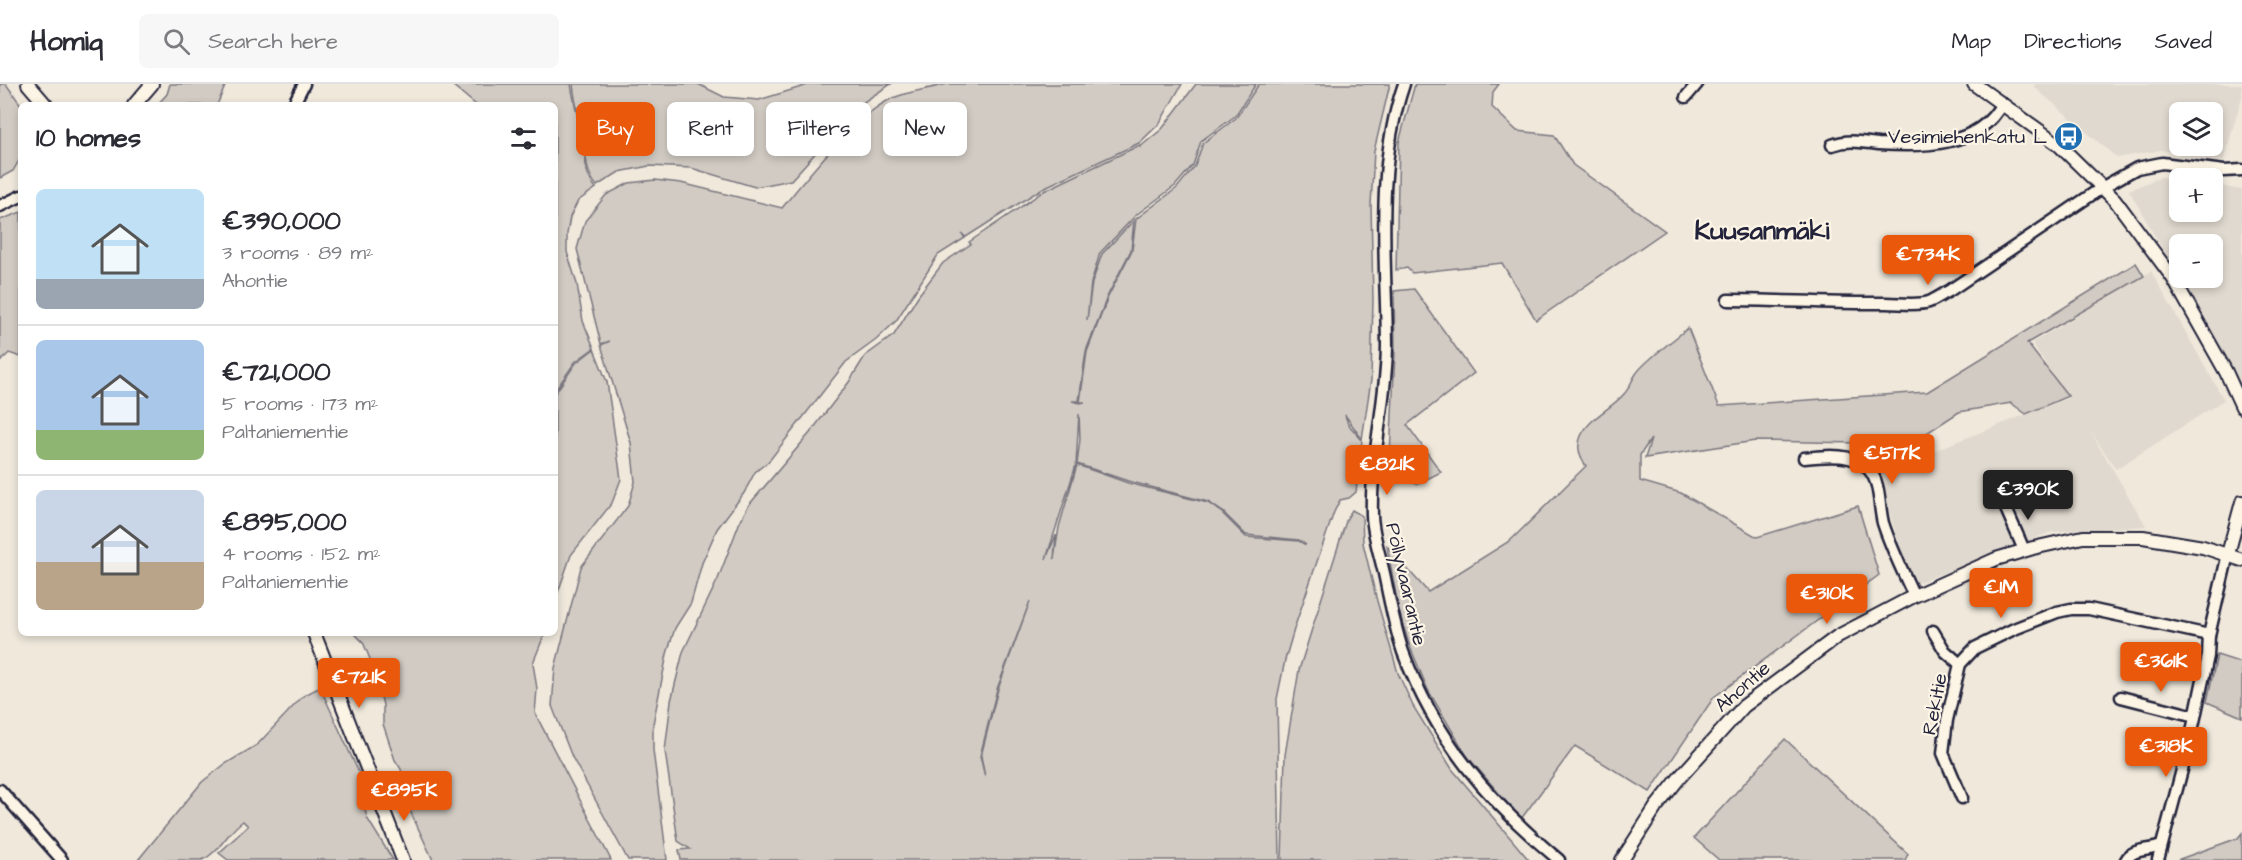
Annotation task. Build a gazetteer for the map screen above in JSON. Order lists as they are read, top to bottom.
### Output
{
  "streets": {
    "street": ["Pöllyvaarantie", "Ahontie", "Rekitie"]
  },
  "districts": ["Kuusanmäki"],
  "places": {
    "bus stop": ["Vesimiehenkatu L"]
  },
  "page": {
    "header": "Homiq",
    "search": "Search here",
    "nav": ["Map", "Directions", "Saved"],
    "map_buttons": ["+", "−"],
    "chip": [
      "Buy",
      "Rent",
      "Filters",
      "New"
    ],
    "heading": "10 homes",
    "list": [
      {
        "name": "€390,000",
        "note": "3 rooms · 89 m² · Ahontie"
      },
      {
        "name": "€721,000",
        "note": "5 rooms · 173 m² · Paltaniementie"
      },
      {
        "name": "€895,000",
        "note": "4 rooms · 152 m² · Paltaniementie"
      }
    ],
    "price": [
      "€734K",
      "€517K",
      "€821K",
      "€390K",
      "€1M",
      "€310K",
      "€361K",
      "€721K",
      "€318K",
      "€895K"
    ]
  }
}
